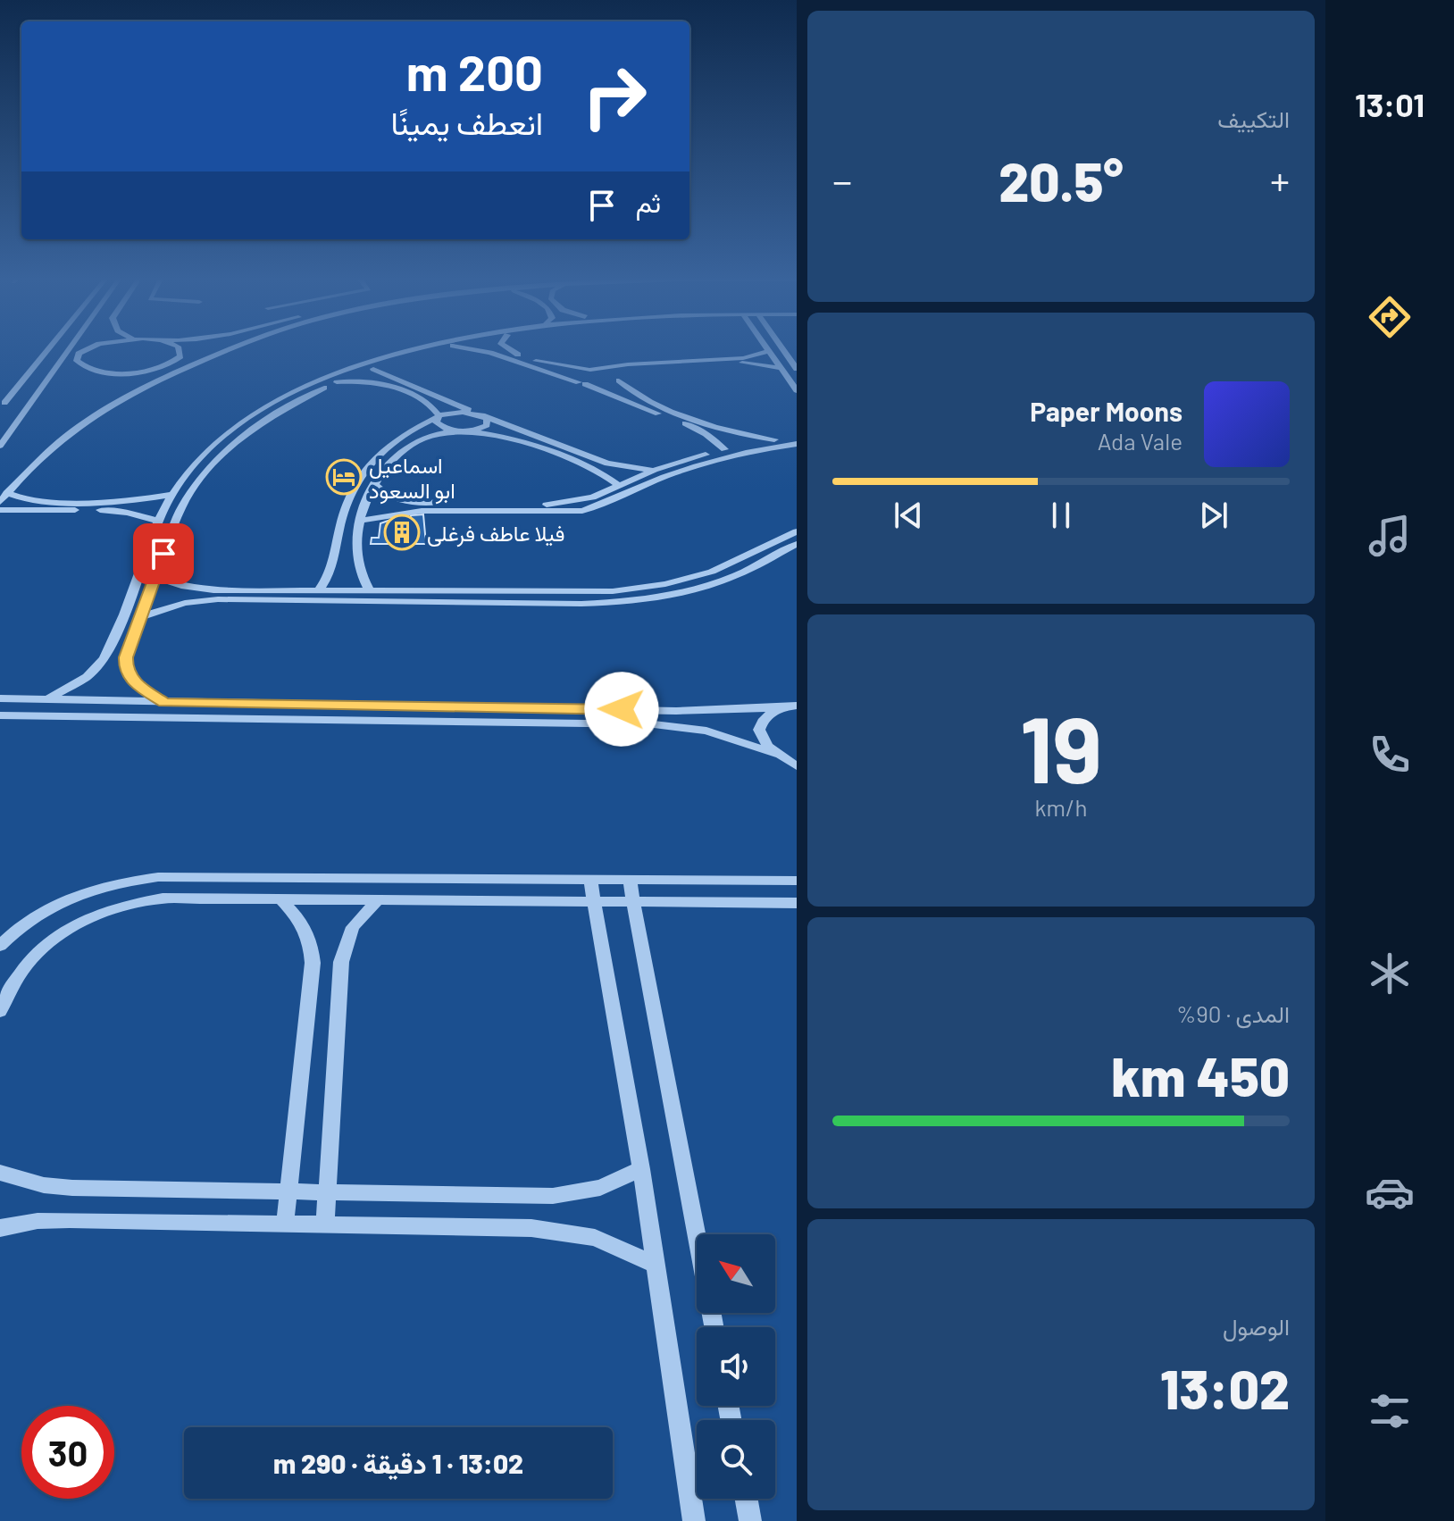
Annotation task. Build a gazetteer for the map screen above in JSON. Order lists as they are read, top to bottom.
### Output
{
  "places": {
    "hotel": ["اسماعيل ابو السعود"],
    "building": ["فيلا عاطف فرغلى"]
  },
  "north": "top left",
  "page": {
    "tabs": "13:01",
    "tile": [
      "التكييف",
      ["19", "km/h"],
      ["المدى · 90%", "450 km"],
      ["الوصول", "13:02"]
    ],
    "turn": ["200 m", "انعطف يمينًا"],
    "heat": ["−", "20.5°", "+"],
    "then": "ثم",
    "song": ["Paper Moons", "Ada Vale"],
    "limit": "30",
    "trip": "13:02 · 1 دقيقة · 290 m"
  }
}
